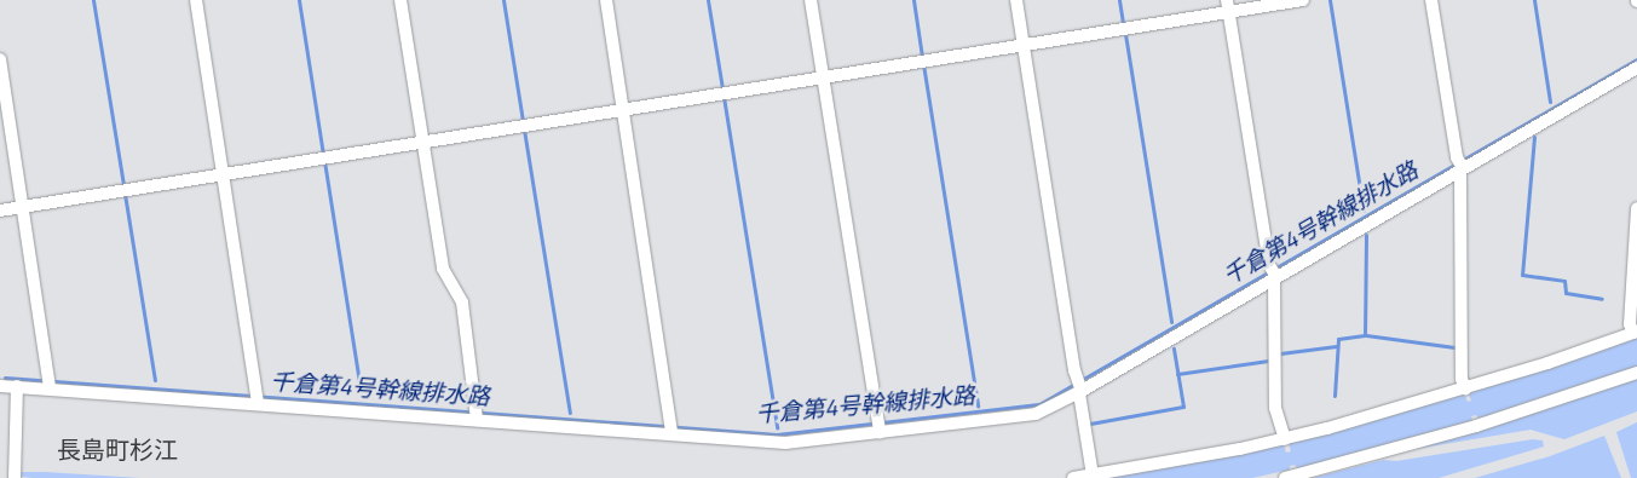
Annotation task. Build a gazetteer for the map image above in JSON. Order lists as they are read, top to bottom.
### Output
{
  "districts": ["長島町杉江"],
  "water": ["千倉第4号幹線排水路"]
}
